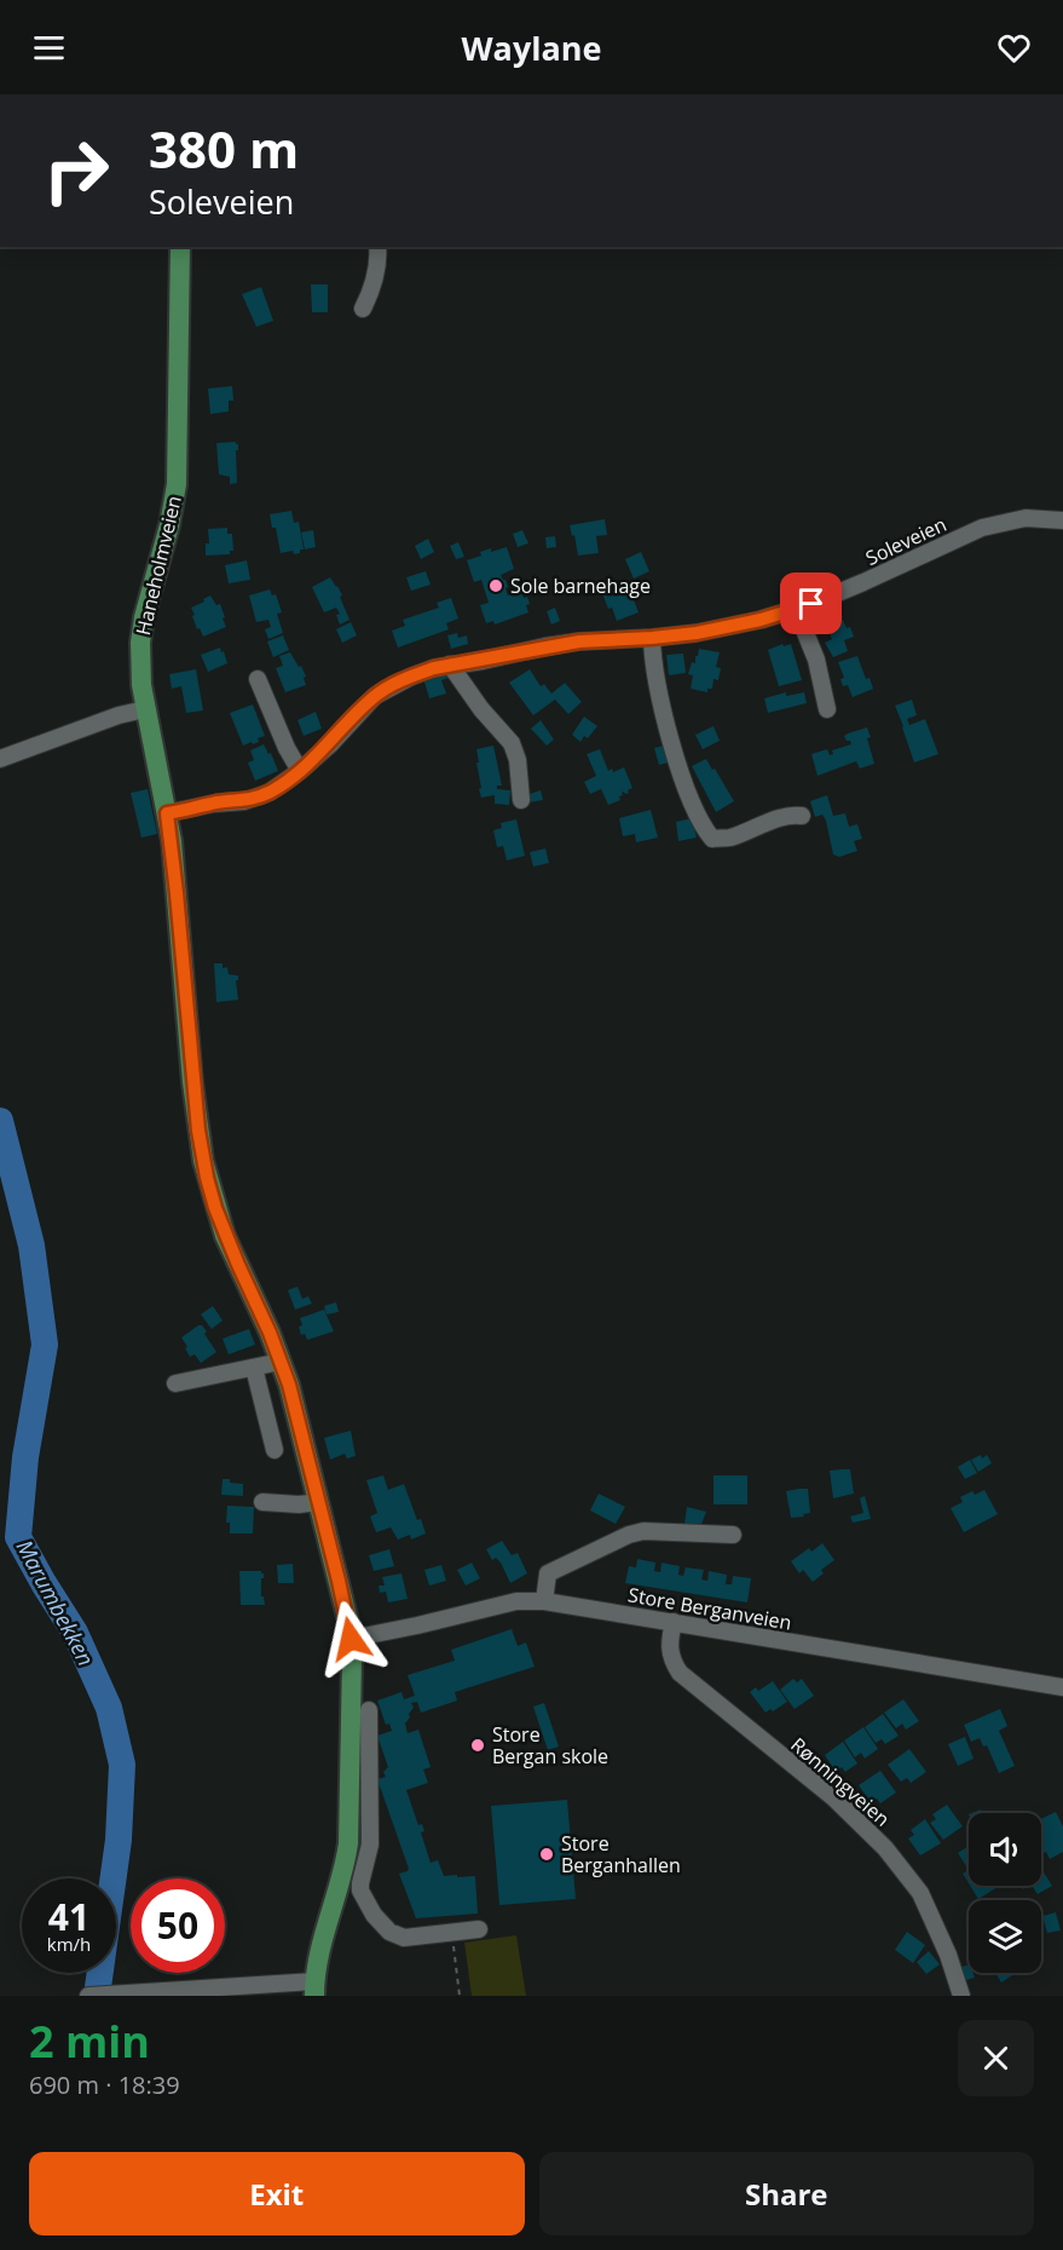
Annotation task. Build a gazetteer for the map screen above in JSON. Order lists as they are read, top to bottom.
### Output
{
  "streets": {
    "main road": ["Haneholmveien"],
    "street": ["Soleveien", "Store Berganveien", "Rønningveien"]
  },
  "crossings": [
    ["Soleveien", "Haneholmveien"],
    ["Haneholmveien", "Store Berganveien"],
    ["Store Berganveien", "Rønningveien"]
  ],
  "water": ["Marumbekken"],
  "places": ["Sole barnehage", "Store Bergan skole", "Store Berganhallen"],
  "page": {
    "header": "Waylane",
    "turn": ["380 m", "Soleveien"],
    "speed": "41 km/h",
    "limit": "50",
    "heading": ["2 min", "690 m · 18:39"],
    "buttons": ["Exit", "Share"]
  }
}
